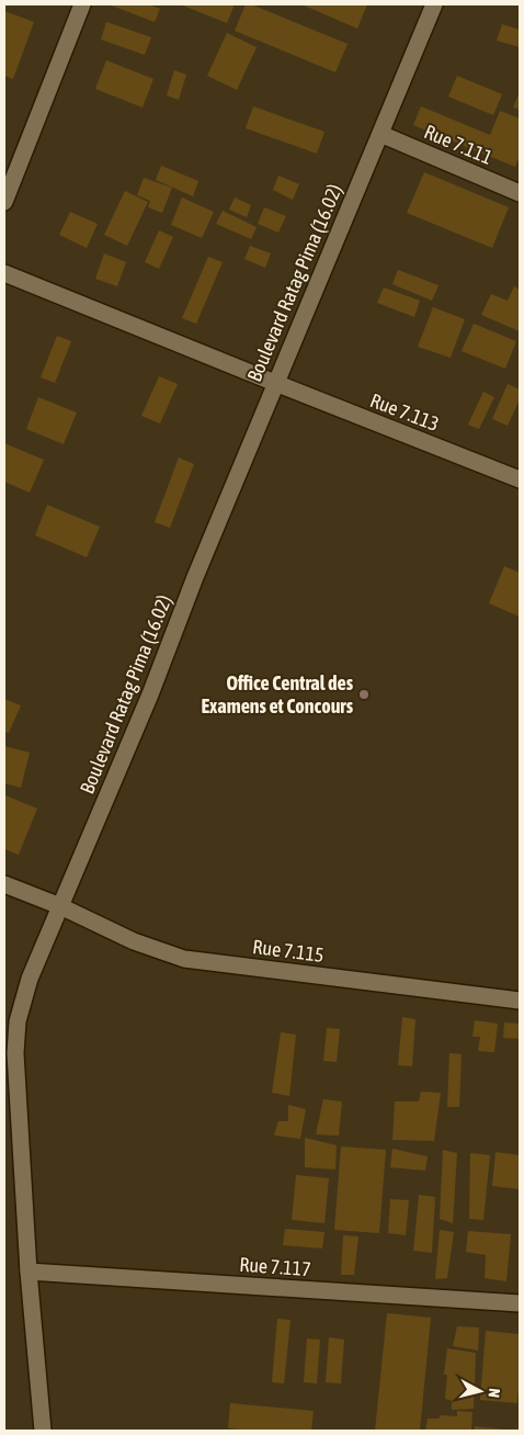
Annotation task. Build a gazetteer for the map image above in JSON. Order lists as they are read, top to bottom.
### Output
{
  "streets": {
    "street": [
      "Rue 7.111",
      "Boulevard Ratag Pima (16.02)",
      "Rue 7.113",
      "Rue 7.115",
      "Rue 7.117"
    ]
  },
  "crossings": [
    ["Rue 7.111", "Boulevard Ratag Pima (16.02)"],
    ["Boulevard Ratag Pima (16.02)", "Rue 7.113"],
    ["Boulevard Ratag Pima (16.02)", "Rue 7.115"],
    ["Boulevard Ratag Pima (16.02)", "Rue 7.117"]
  ],
  "places": ["Office Central des Examens et Concours"],
  "north": "right"
}
